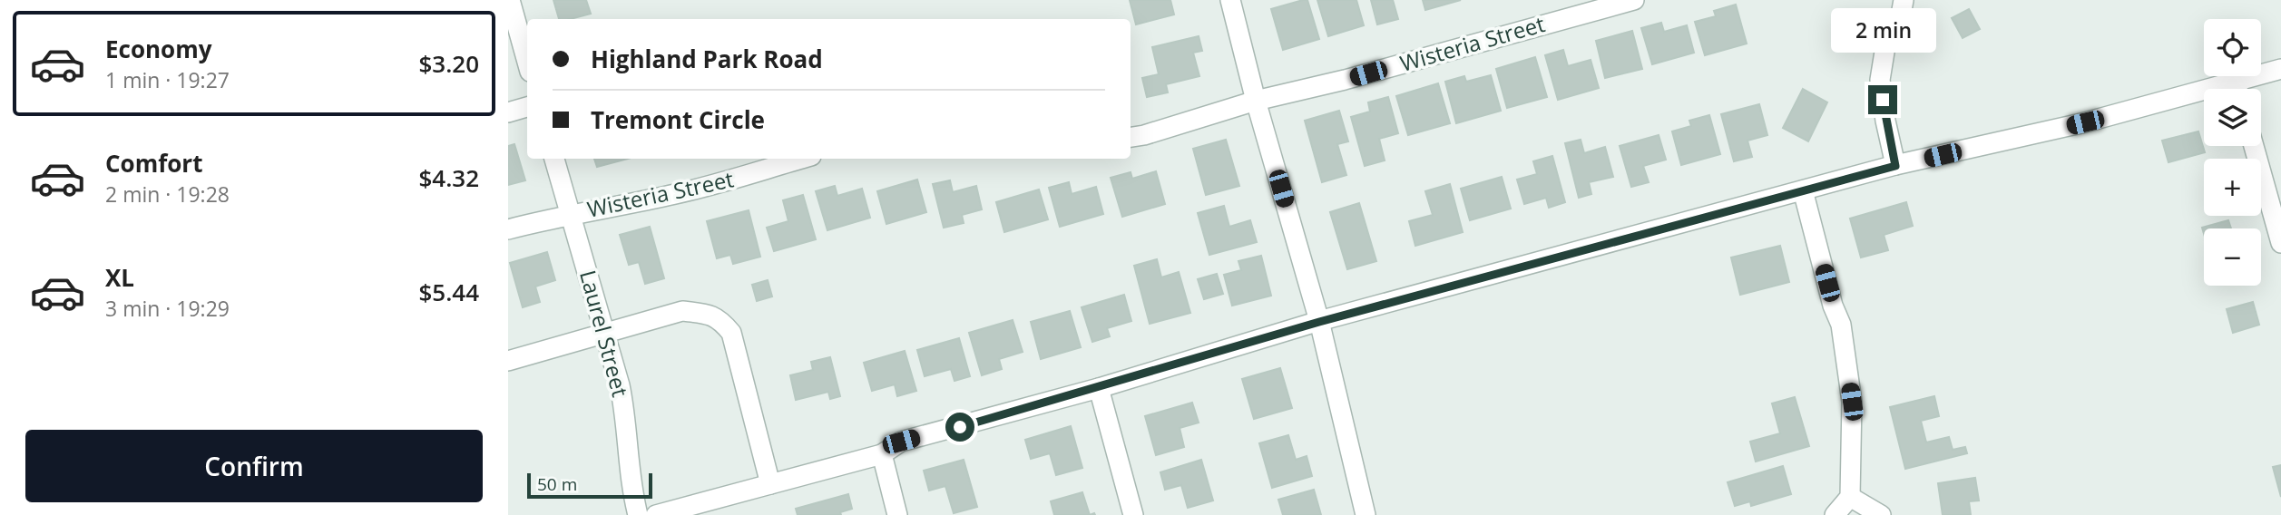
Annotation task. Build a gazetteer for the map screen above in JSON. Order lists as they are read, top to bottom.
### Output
{
  "streets": {
    "street": ["Wisteria Street", "Laurel Street"]
  },
  "crossings": [
    ["Wisteria Street", "Laurel Street"]
  ],
  "scale_bar": "50 m",
  "page": {
    "bubble": "2 min",
    "list": [
      {
        "name": "Economy",
        "note": "1 min · 19:27",
        "value": "$3.20"
      },
      {
        "name": "Comfort",
        "note": "2 min · 19:28",
        "value": "$4.32"
      },
      {
        "name": "XL",
        "note": "3 min · 19:29",
        "value": "$5.44"
      }
    ],
    "map_buttons": ["+", "−"],
    "banner": ["Highland Park Road", "Tremont Circle"],
    "buttons": "Confirm",
    "scale": "50 m"
  }
}
